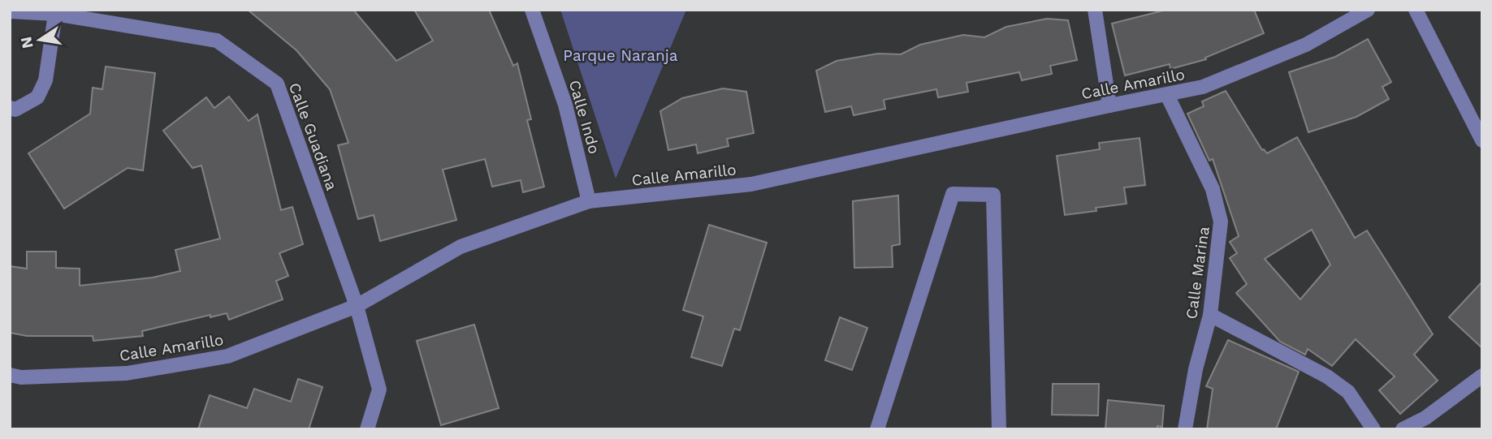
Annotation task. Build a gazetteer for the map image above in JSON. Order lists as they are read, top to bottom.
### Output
{
  "streets": {
    "street": [
      "Calle Amarillo",
      "Calle Indo",
      "Calle Guadiana",
      "Calle Marina"
    ]
  },
  "crossings": [
    ["Calle Amarillo", "Calle Indo"],
    ["Calle Amarillo", "Calle Guadiana"],
    ["Calle Amarillo", "Calle Marina"]
  ],
  "parks": ["Parque Naranja"],
  "north": "left"
}
